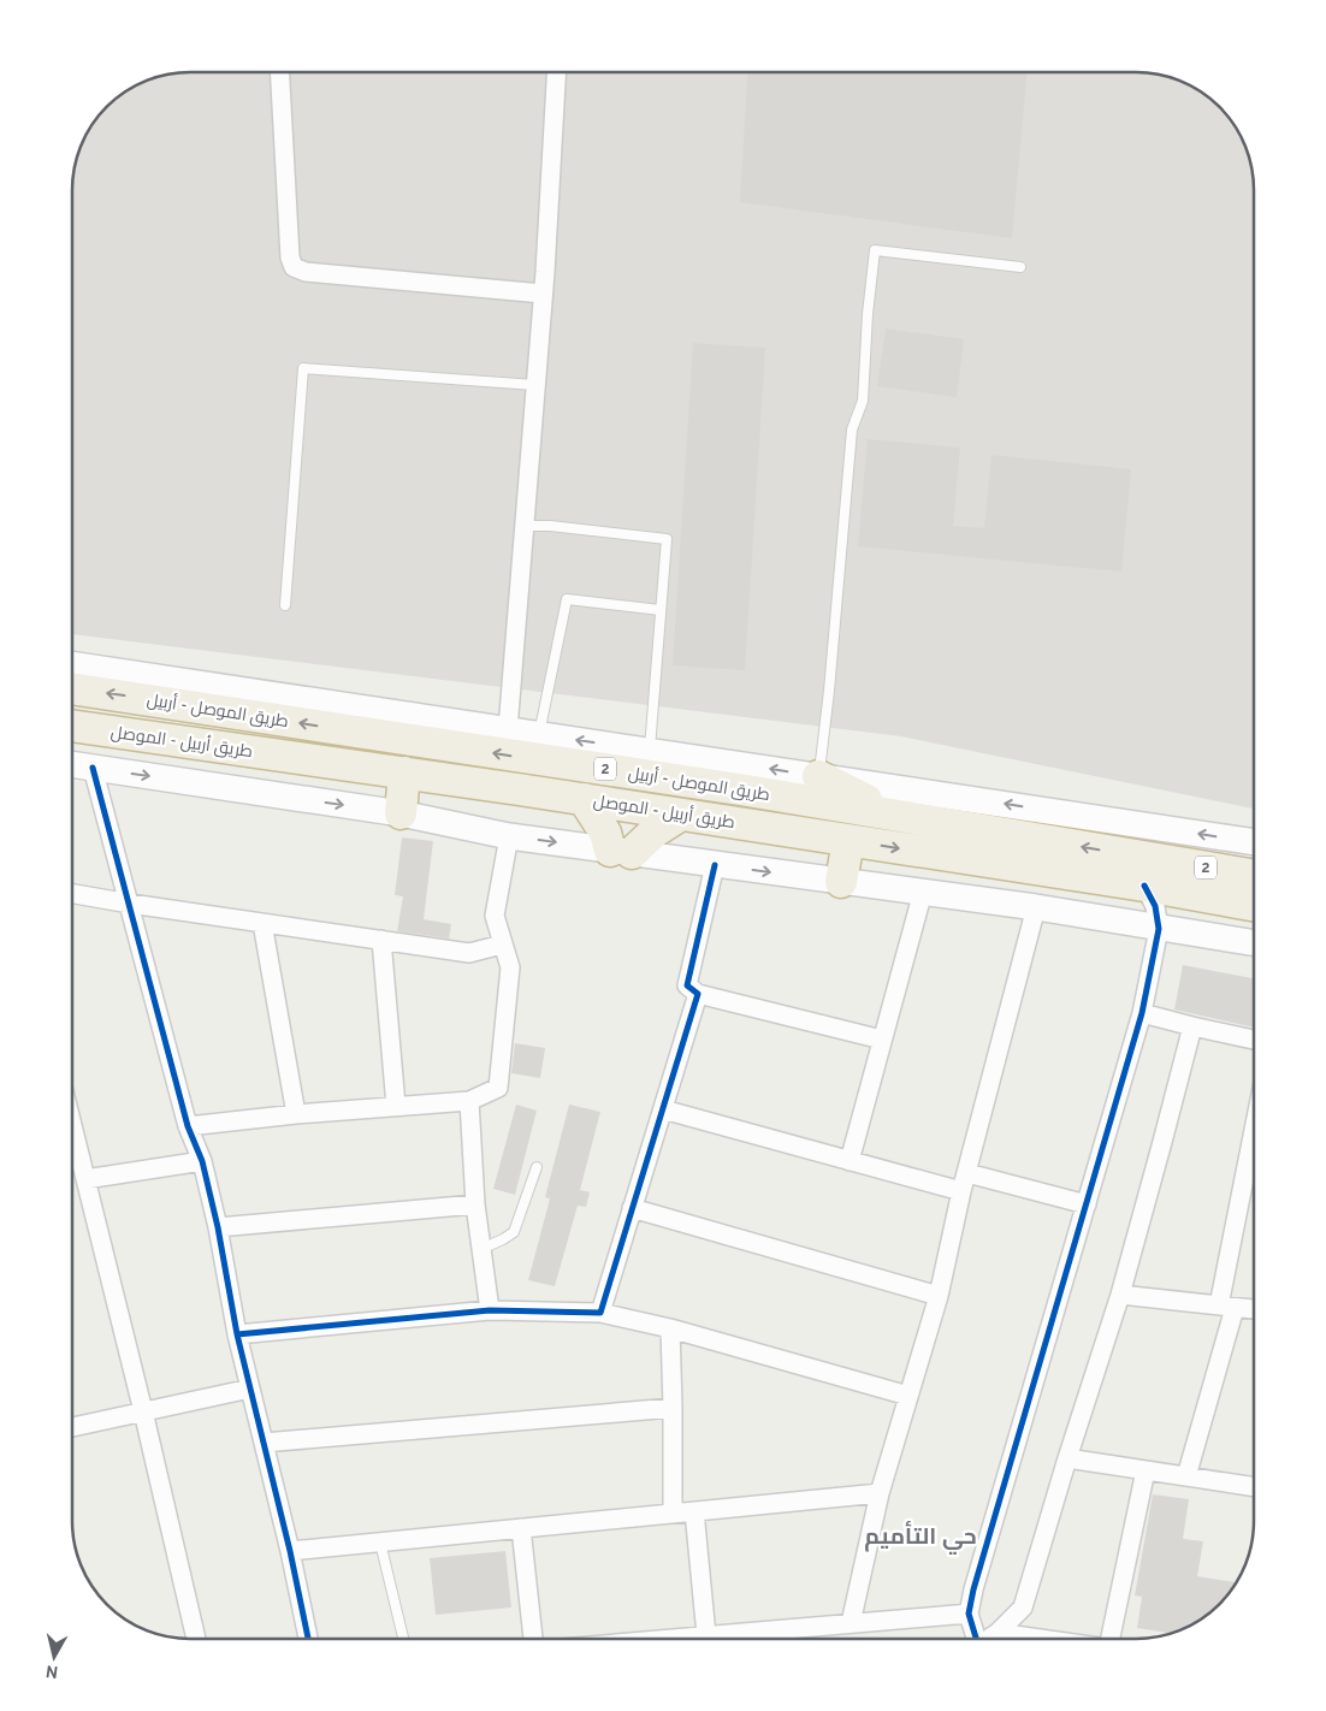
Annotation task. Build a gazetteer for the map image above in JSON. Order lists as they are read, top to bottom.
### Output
{
  "streets": {
    "highway": ["طريق الموصل - أربيل", "طريق أربيل - الموصل", "2"]
  },
  "crossings": [
    ["طريق الموصل - أربيل", "طريق أربيل - الموصل"]
  ],
  "one_way": ["طريق الموصل - أربيل"],
  "districts": ["حي التأميم"],
  "north": "bottom"
}
